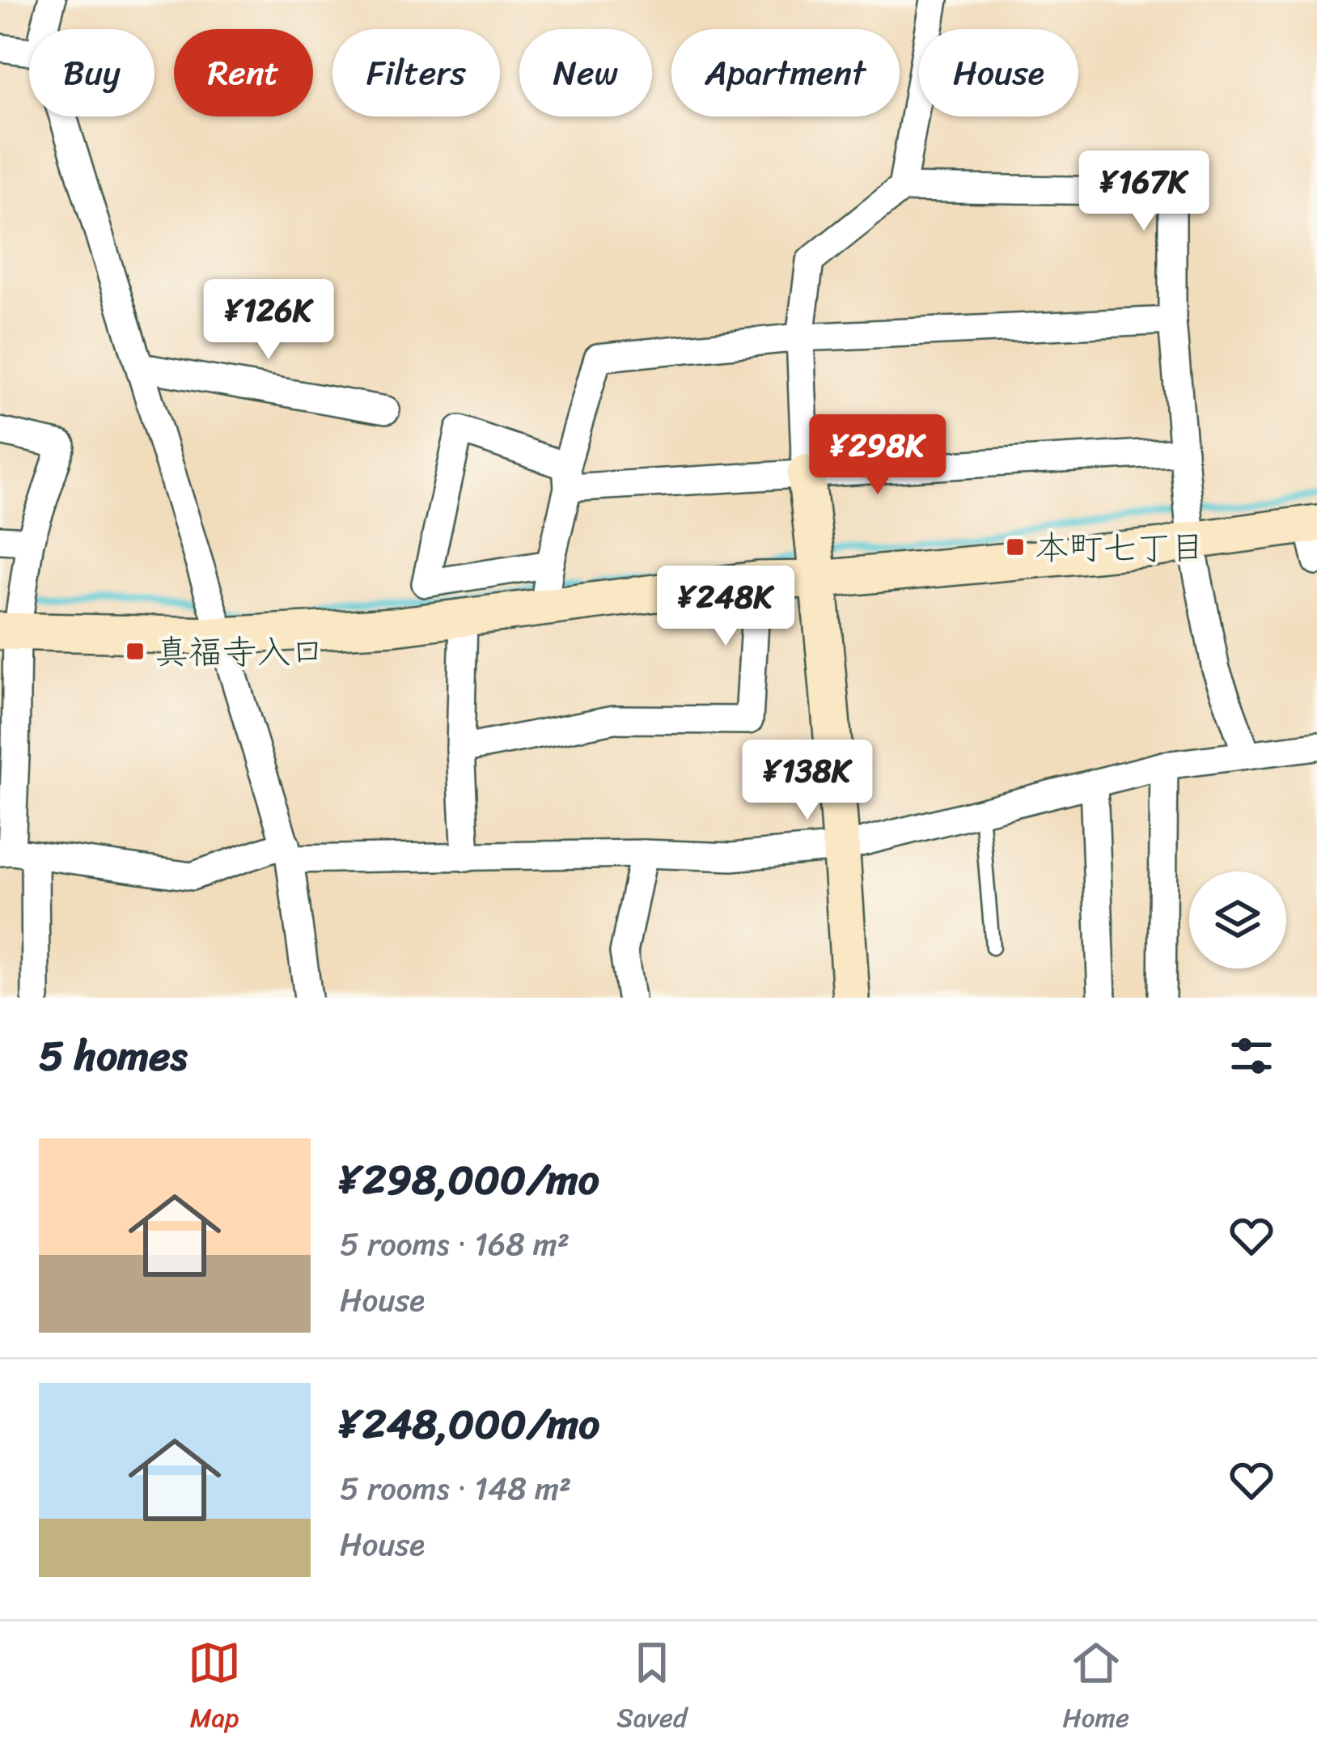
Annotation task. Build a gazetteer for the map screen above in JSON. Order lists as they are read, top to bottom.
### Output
{
  "places": {
    "transit": ["本町七丁目", "真福寺入口"]
  },
  "page": {
    "chip": [
      "Buy",
      "Rent",
      "Filters",
      "New",
      "Apartment",
      "House"
    ],
    "price": [
      "¥167K",
      "¥126K",
      "¥298K",
      "¥248K",
      "¥138K"
    ],
    "heading": "5 homes",
    "list": [
      {
        "name": "¥298,000/mo",
        "note": "5 rooms · 168 m² · House"
      },
      {
        "name": "¥248,000/mo",
        "note": "5 rooms · 148 m² · House"
      }
    ],
    "tabs": ["Map", "Saved", "Home"]
  }
}
